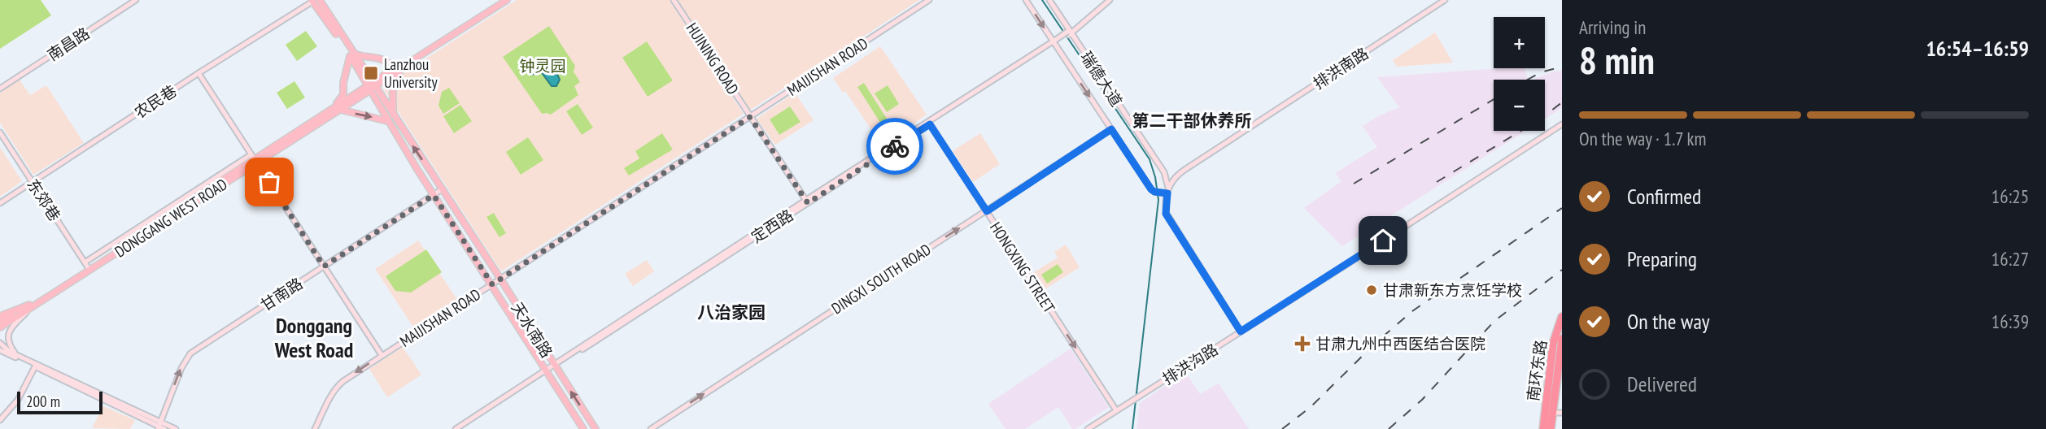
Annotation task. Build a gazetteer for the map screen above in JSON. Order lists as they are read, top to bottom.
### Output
{
  "streets": {
    "highway": ["南环东路"],
    "main road": ["DONGGANG WEST ROAD", "天水南路"],
    "street": [
      "南昌路",
      "HUINING ROAD",
      "MAIJISHAN ROAD",
      "排洪南路",
      "瑞德大道",
      "农民巷",
      "东郊巷",
      "定西路",
      "HONGXING STREET",
      "DINGXI SOUTH ROAD",
      "甘南路",
      "排洪沟路"
    ]
  },
  "crossings": [
    ["HUINING ROAD", "MAIJISHAN ROAD"],
    ["HUINING ROAD", "定西路"],
    ["MAIJISHAN ROAD", "天水南路"],
    ["排洪南路", "瑞德大道"],
    ["瑞德大道", "定西路"],
    ["瑞德大道", "DINGXI SOUTH ROAD"],
    ["农民巷", "东郊巷"],
    ["东郊巷", "DONGGANG WEST ROAD"],
    ["DONGGANG WEST ROAD", "天水南路"],
    ["定西路", "HONGXING STREET"],
    ["定西路", "天水南路"],
    ["HONGXING STREET", "DINGXI SOUTH ROAD"],
    ["HONGXING STREET", "排洪沟路"],
    ["甘南路", "天水南路"]
  ],
  "one_way": ["HONGXING STREET", "DINGXI SOUTH ROAD", "甘南路"],
  "districts": ["第二干部休养所", "八治家园", "Donggang West Road"],
  "parks": ["钟灵园"],
  "places": {
    "transit": ["Lanzhou University"],
    "other": ["甘肃新东方烹饪学校"],
    "health": ["甘肃九州中西医结合医院"]
  },
  "scale_bar": "200 m",
  "page": {
    "heading": ["8 min", "Arriving in", "16:54–16:59"],
    "map_buttons": ["+", "−"],
    "bar": "On the way · 1.7 km",
    "list": [
      ["Confirmed", "16:25"],
      ["Preparing", "16:27"],
      ["On the way", "16:39"],
      "Delivered"
    ],
    "scale": "200 m"
  }
}
